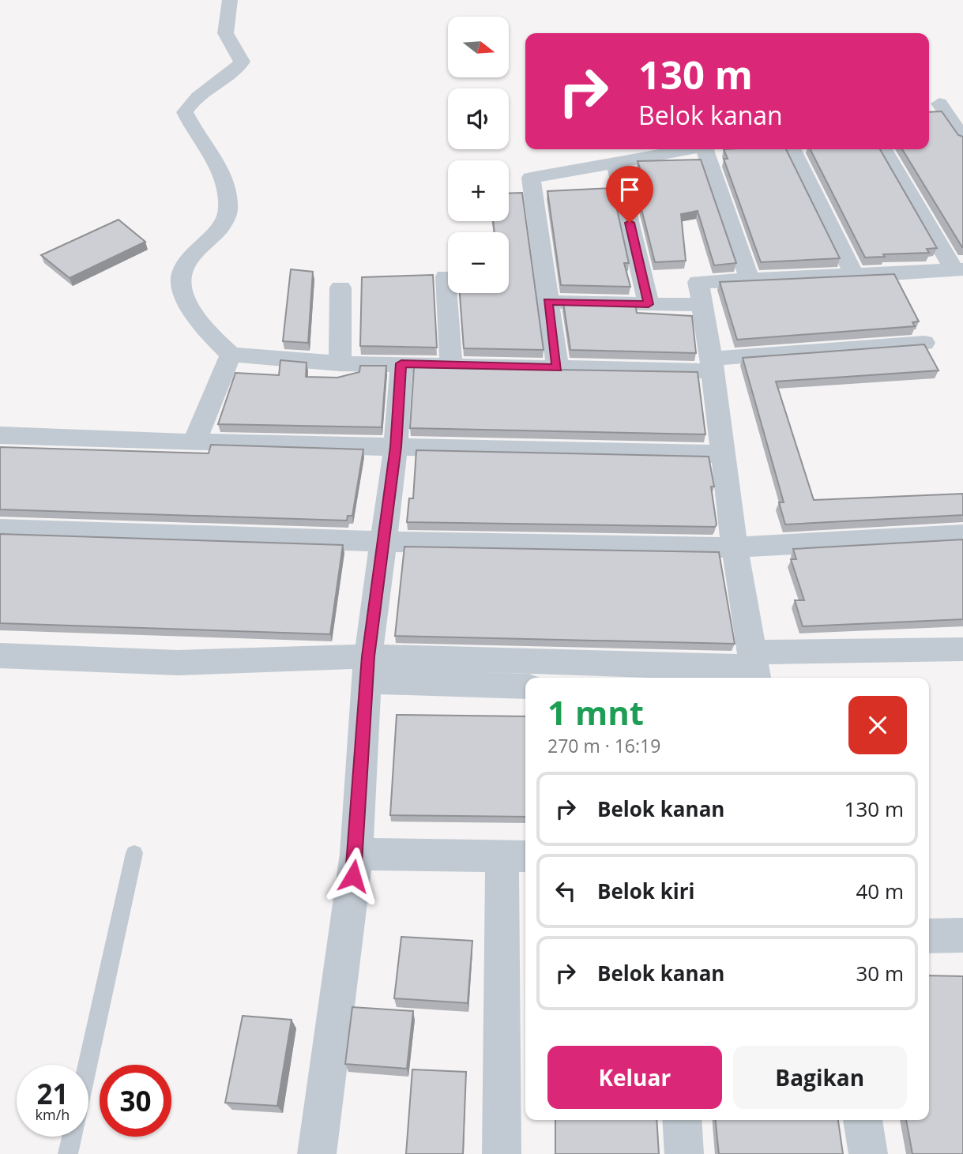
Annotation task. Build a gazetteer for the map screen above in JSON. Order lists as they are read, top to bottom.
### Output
{
  "north": "right",
  "page": {
    "map_buttons": ["+", "−"],
    "turn": ["130 m", "Belok kanan"],
    "heading": ["1 mnt", "270 m · 16:19"],
    "list": [
      {
        "name": "Belok kanan",
        "value": "130 m"
      },
      {
        "name": "Belok kiri",
        "value": "40 m"
      },
      {
        "name": "Belok kanan",
        "value": "30 m"
      }
    ],
    "buttons": ["Keluar", "Bagikan"],
    "speed": "21 km/h",
    "limit": "30"
  }
}
